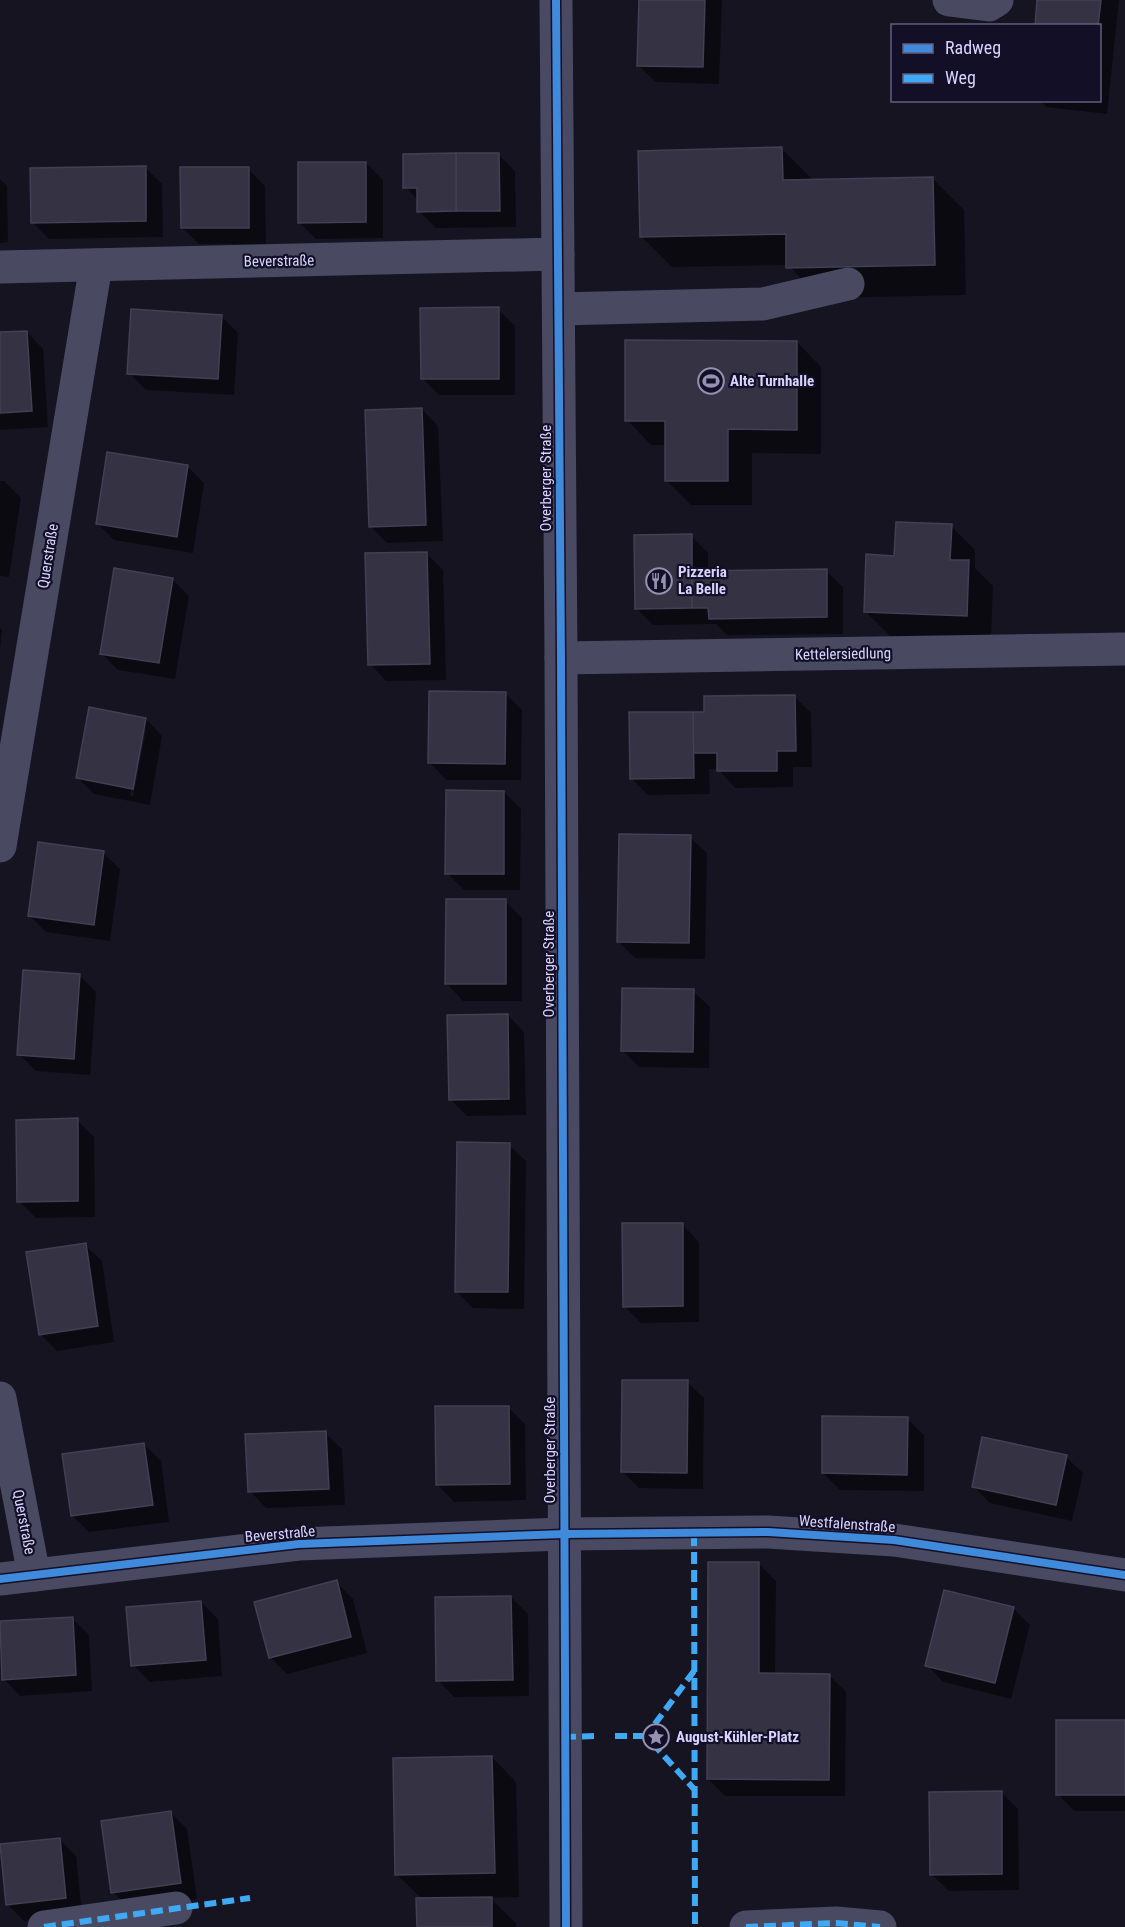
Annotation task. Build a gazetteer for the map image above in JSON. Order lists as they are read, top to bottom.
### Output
{
  "streets": {
    "street": [
      "Beverstraße",
      "Overberger Straße",
      "Querstraße",
      "Kettelersiedlung",
      "Westfalenstraße"
    ]
  },
  "crossings": [
    ["Beverstraße", "Overberger Straße"],
    ["Beverstraße", "Querstraße"],
    ["Beverstraße", "Westfalenstraße"],
    ["Overberger Straße", "Kettelersiedlung"],
    ["Overberger Straße", "Westfalenstraße"]
  ],
  "places": {
    "sports": ["Alte Turnhalle"],
    "restaurant": ["Pizzeria La Belle"],
    "place": ["August-Kühler-Platz"]
  },
  "legend": ["Radweg", "Weg"]
}
